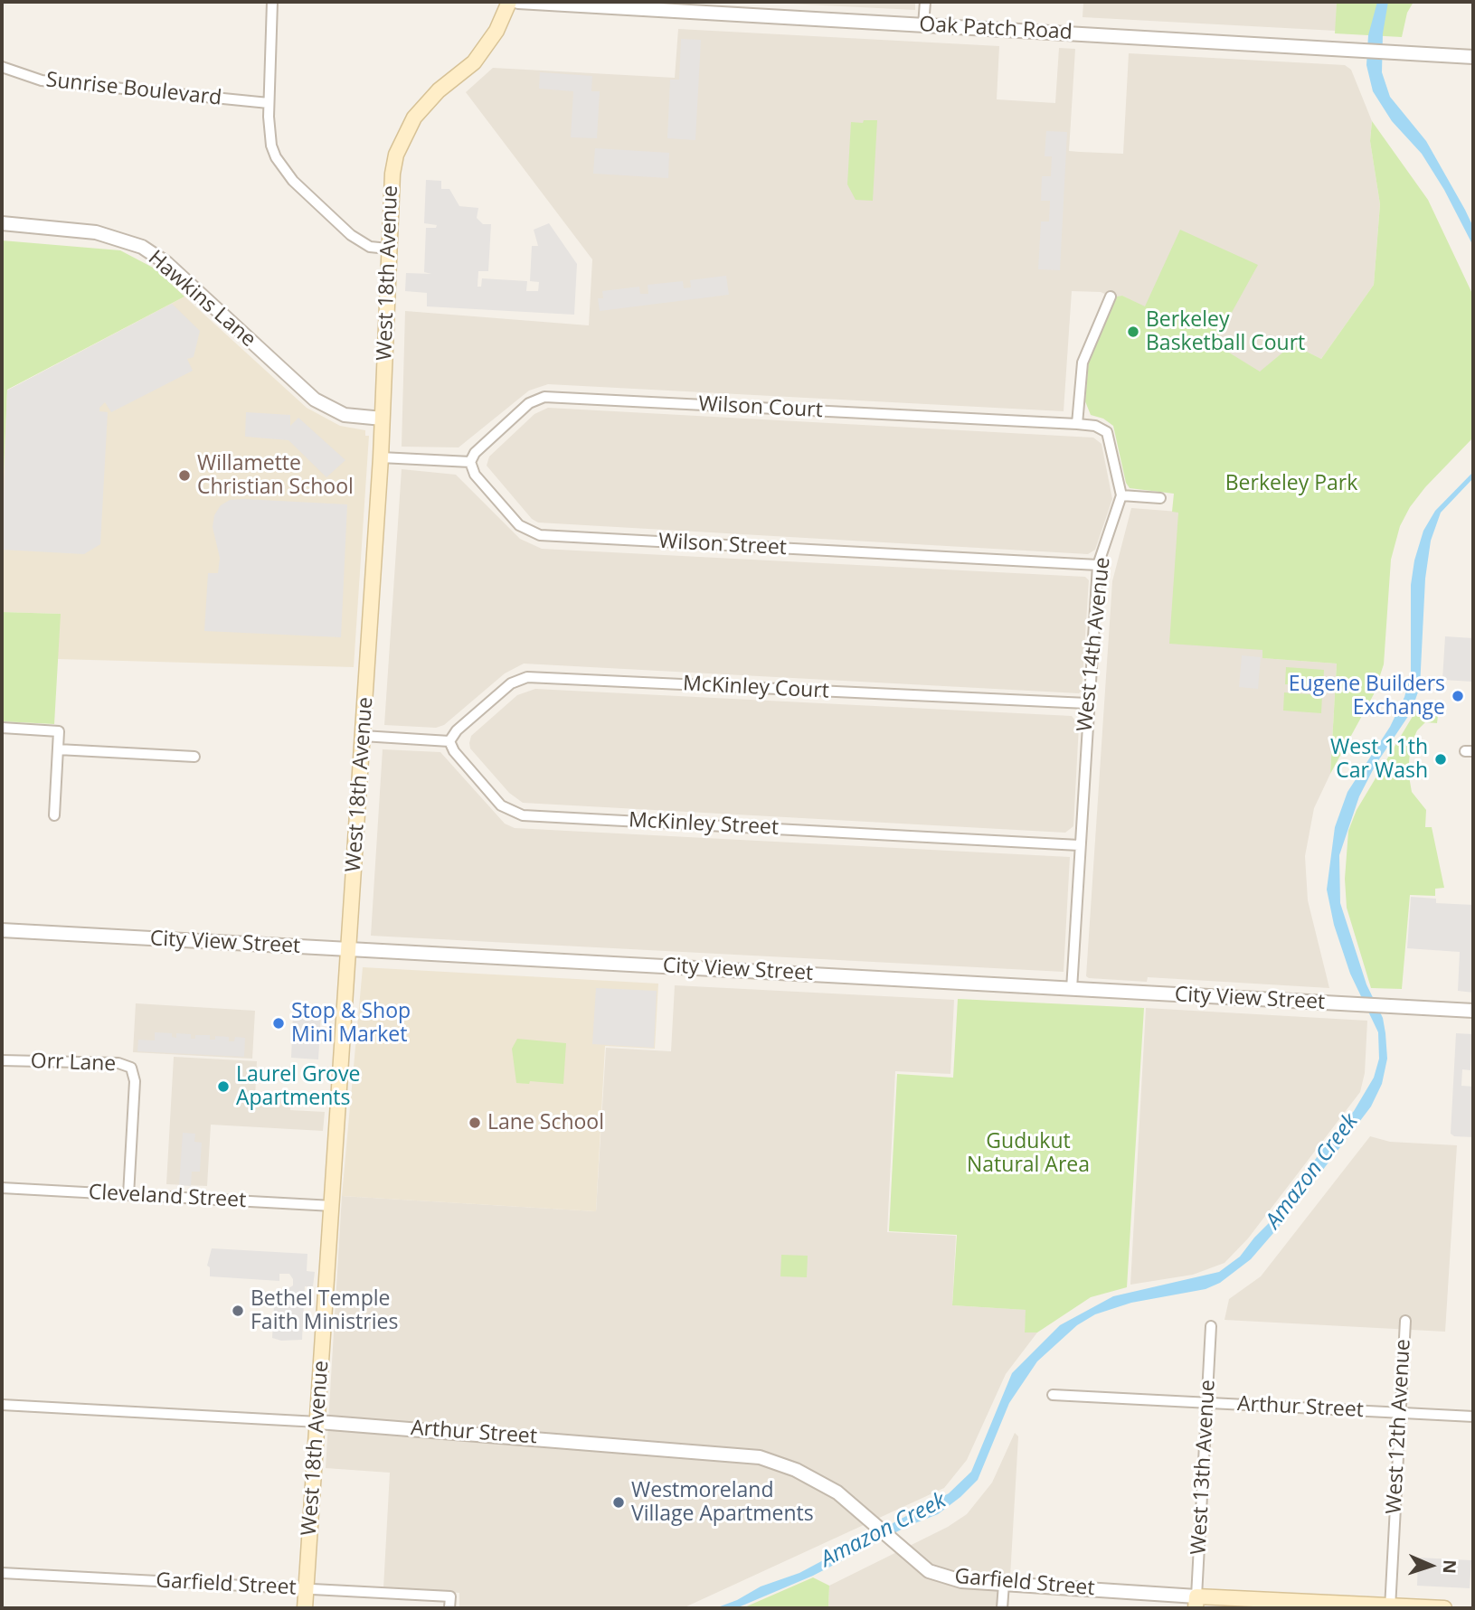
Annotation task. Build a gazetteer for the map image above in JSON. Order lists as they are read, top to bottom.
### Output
{
  "streets": {
    "main road": ["West 18th Avenue", "Garfield Street"],
    "street": [
      "Oak Patch Road",
      "Sunrise Boulevard",
      "Hawkins Lane",
      "Wilson Court",
      "Wilson Street",
      "West 14th Avenue",
      "McKinley Court",
      "McKinley Street",
      "City View Street",
      "Orr Lane",
      "Cleveland Street",
      "Arthur Street",
      "West 12th Avenue",
      "West 13th Avenue"
    ]
  },
  "crossings": [
    ["West 18th Avenue", "Hawkins Lane"],
    ["West 18th Avenue", "City View Street"],
    ["West 18th Avenue", "Cleveland Street"],
    ["West 18th Avenue", "Arthur Street"],
    ["West 18th Avenue", "Garfield Street"],
    ["Wilson Court", "Wilson Street"],
    ["Wilson Street", "West 14th Avenue"],
    ["West 14th Avenue", "McKinley Court"],
    ["West 14th Avenue", "McKinley Street"],
    ["West 14th Avenue", "City View Street"],
    ["McKinley Court", "McKinley Street"],
    ["Orr Lane", "Cleveland Street"],
    ["Arthur Street", "West 12th Avenue"],
    ["Arthur Street", "West 13th Avenue"],
    ["Arthur Street", "Garfield Street"],
    ["West 12th Avenue", "Garfield Street"],
    ["West 13th Avenue", "Garfield Street"]
  ],
  "water": ["Amazon Creek"],
  "parks": ["Berkeley Park", "Gudukut Natural Area"],
  "places": [
    "Berkeley Basketball Court",
    "Willamette Christian School",
    "Eugene Builders Exchange",
    "West 11th Car Wash",
    "Stop & Shop Mini Market",
    "Laurel Grove Apartments",
    "Lane School",
    "Bethel Temple Faith Ministries",
    "Westmoreland Village Apartments"
  ],
  "north": "right"
}
